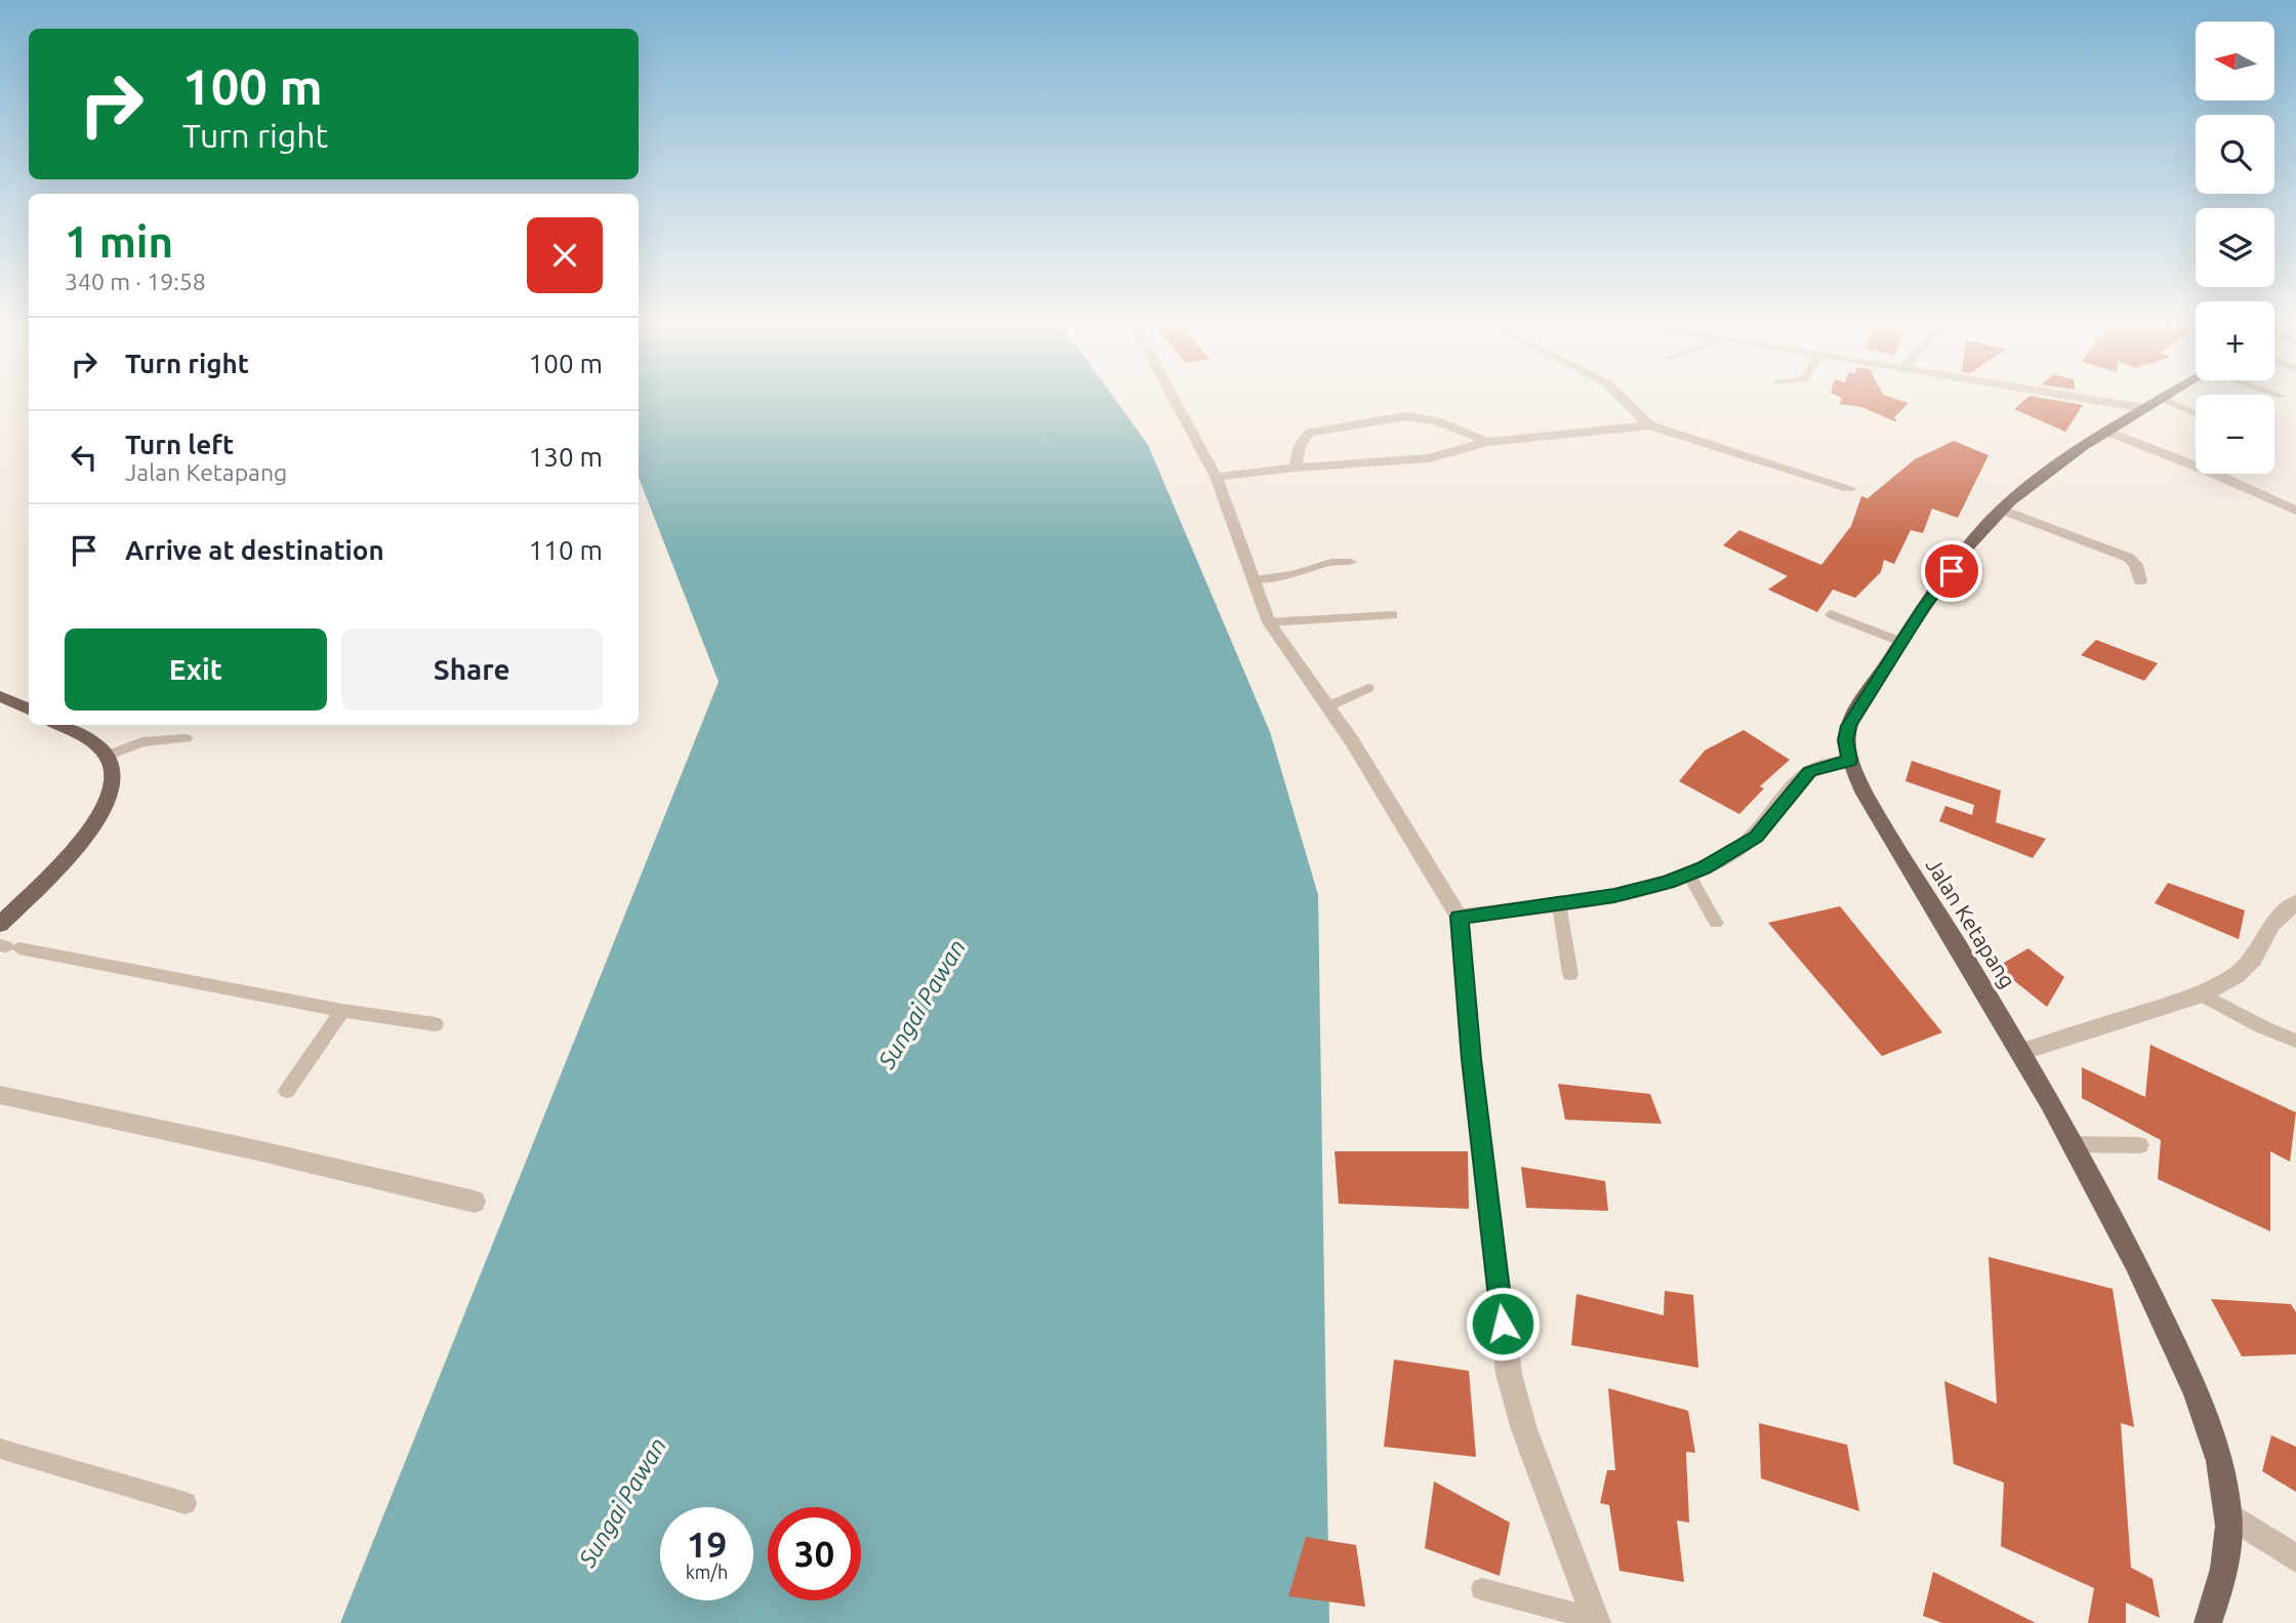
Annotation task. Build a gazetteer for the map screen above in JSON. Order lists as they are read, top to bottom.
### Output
{
  "streets": {
    "main road": ["Jalan Ketapang"]
  },
  "water": ["Sungai Pawan"],
  "north": "left",
  "page": {
    "map_buttons": ["+", "−"],
    "turn": ["100 m", "Turn right"],
    "heading": ["1 min", "340 m · 19:58"],
    "list": [
      {
        "name": "Turn right",
        "value": "100 m"
      },
      {
        "name": "Turn left",
        "note": "Jalan Ketapang",
        "value": "130 m"
      },
      {
        "name": "Arrive at destination",
        "value": "110 m"
      }
    ],
    "buttons": ["Exit", "Share"],
    "speed": "19 km/h",
    "limit": "30"
  }
}
